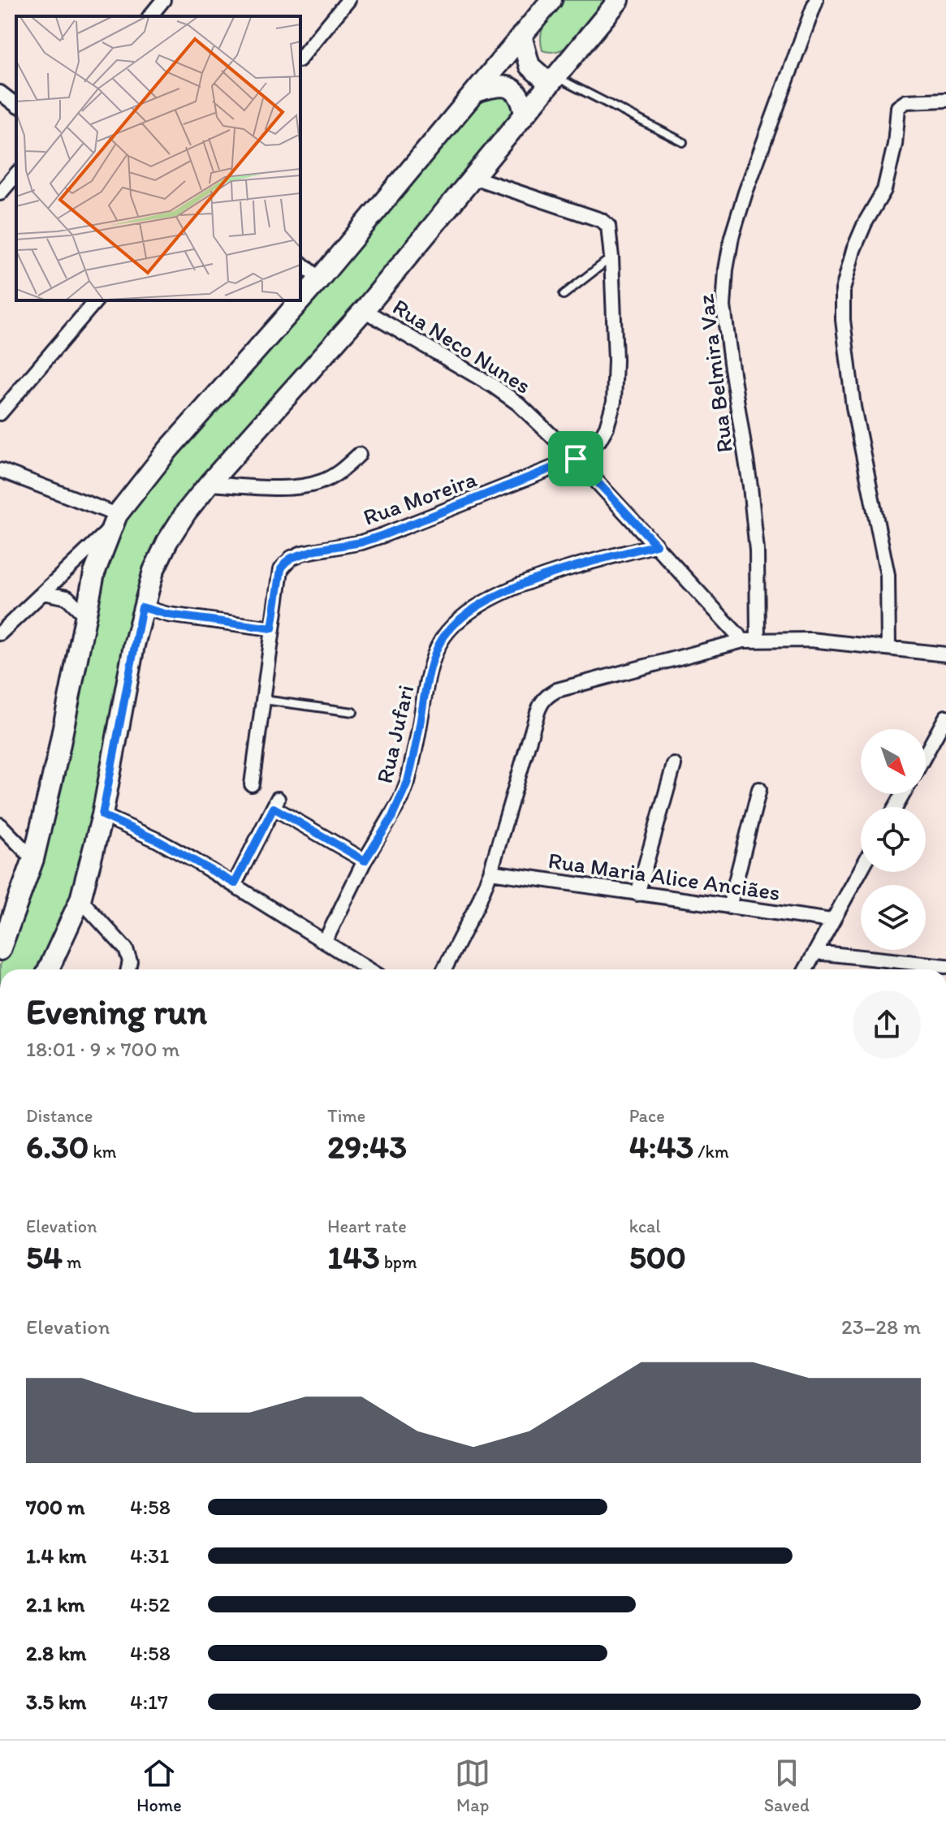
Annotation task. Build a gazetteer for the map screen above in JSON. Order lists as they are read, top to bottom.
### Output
{
  "streets": {
    "street": [
      "Rua Neco Nunes",
      "Rua Belmira Vaz",
      "Rua Moreira",
      "Rua Jufari",
      "Rua Maria Alice Anciães"
    ]
  },
  "crossings": [
    ["Rua Neco Nunes", "Rua Belmira Vaz"],
    ["Rua Neco Nunes", "Rua Moreira"],
    ["Rua Neco Nunes", "Rua Jufari"]
  ],
  "north": "bottom right",
  "page": {
    "heading": ["Evening run", "18:01 · 9 × 700 m"],
    "stats": [
      ["Distance", "6.30 km"],
      ["Time", "29:43"],
      ["Pace", "4:43 /km"],
      ["Elevation", "54 m"],
      ["Heart rate", "143 bpm"],
      ["kcal", "500"]
    ],
    "chart": ["Elevation", "23–28 m"],
    "list": [
      {
        "name": "700 m",
        "note": "4:58"
      },
      {
        "name": "1.4 km",
        "note": "4:31"
      },
      {
        "name": "2.1 km",
        "note": "4:52"
      },
      {
        "name": "2.8 km",
        "note": "4:58"
      },
      {
        "name": "3.5 km",
        "note": "4:17"
      }
    ],
    "tabs": ["Home", "Map", "Saved"]
  }
}
